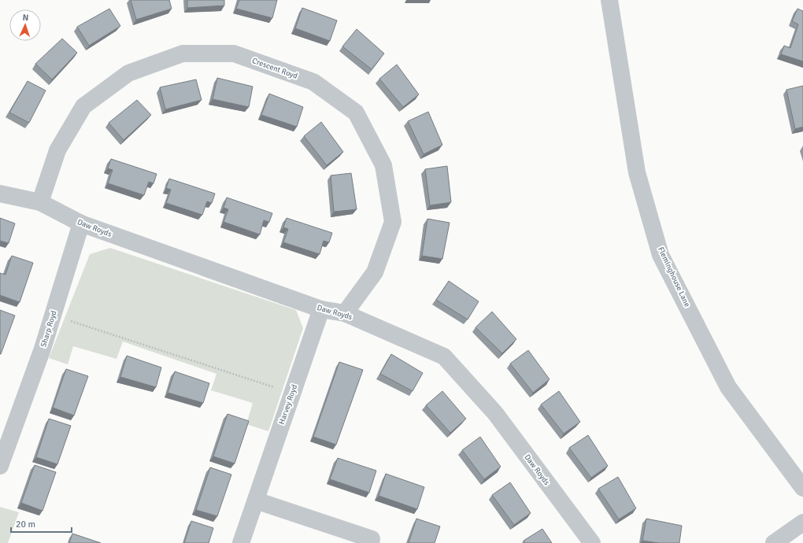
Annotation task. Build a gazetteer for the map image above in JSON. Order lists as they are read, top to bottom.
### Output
{
  "streets": {
    "street": [
      "Crescent Royd",
      "Daw Royds",
      "Fleminghouse Lane",
      "Sharp Royd",
      "Harvey Royd"
    ]
  },
  "crossings": [
    ["Crescent Royd", "Daw Royds"],
    ["Daw Royds", "Sharp Royd"],
    ["Daw Royds", "Harvey Royd"]
  ],
  "scale_bar": "20 m",
  "north": "top"
}
